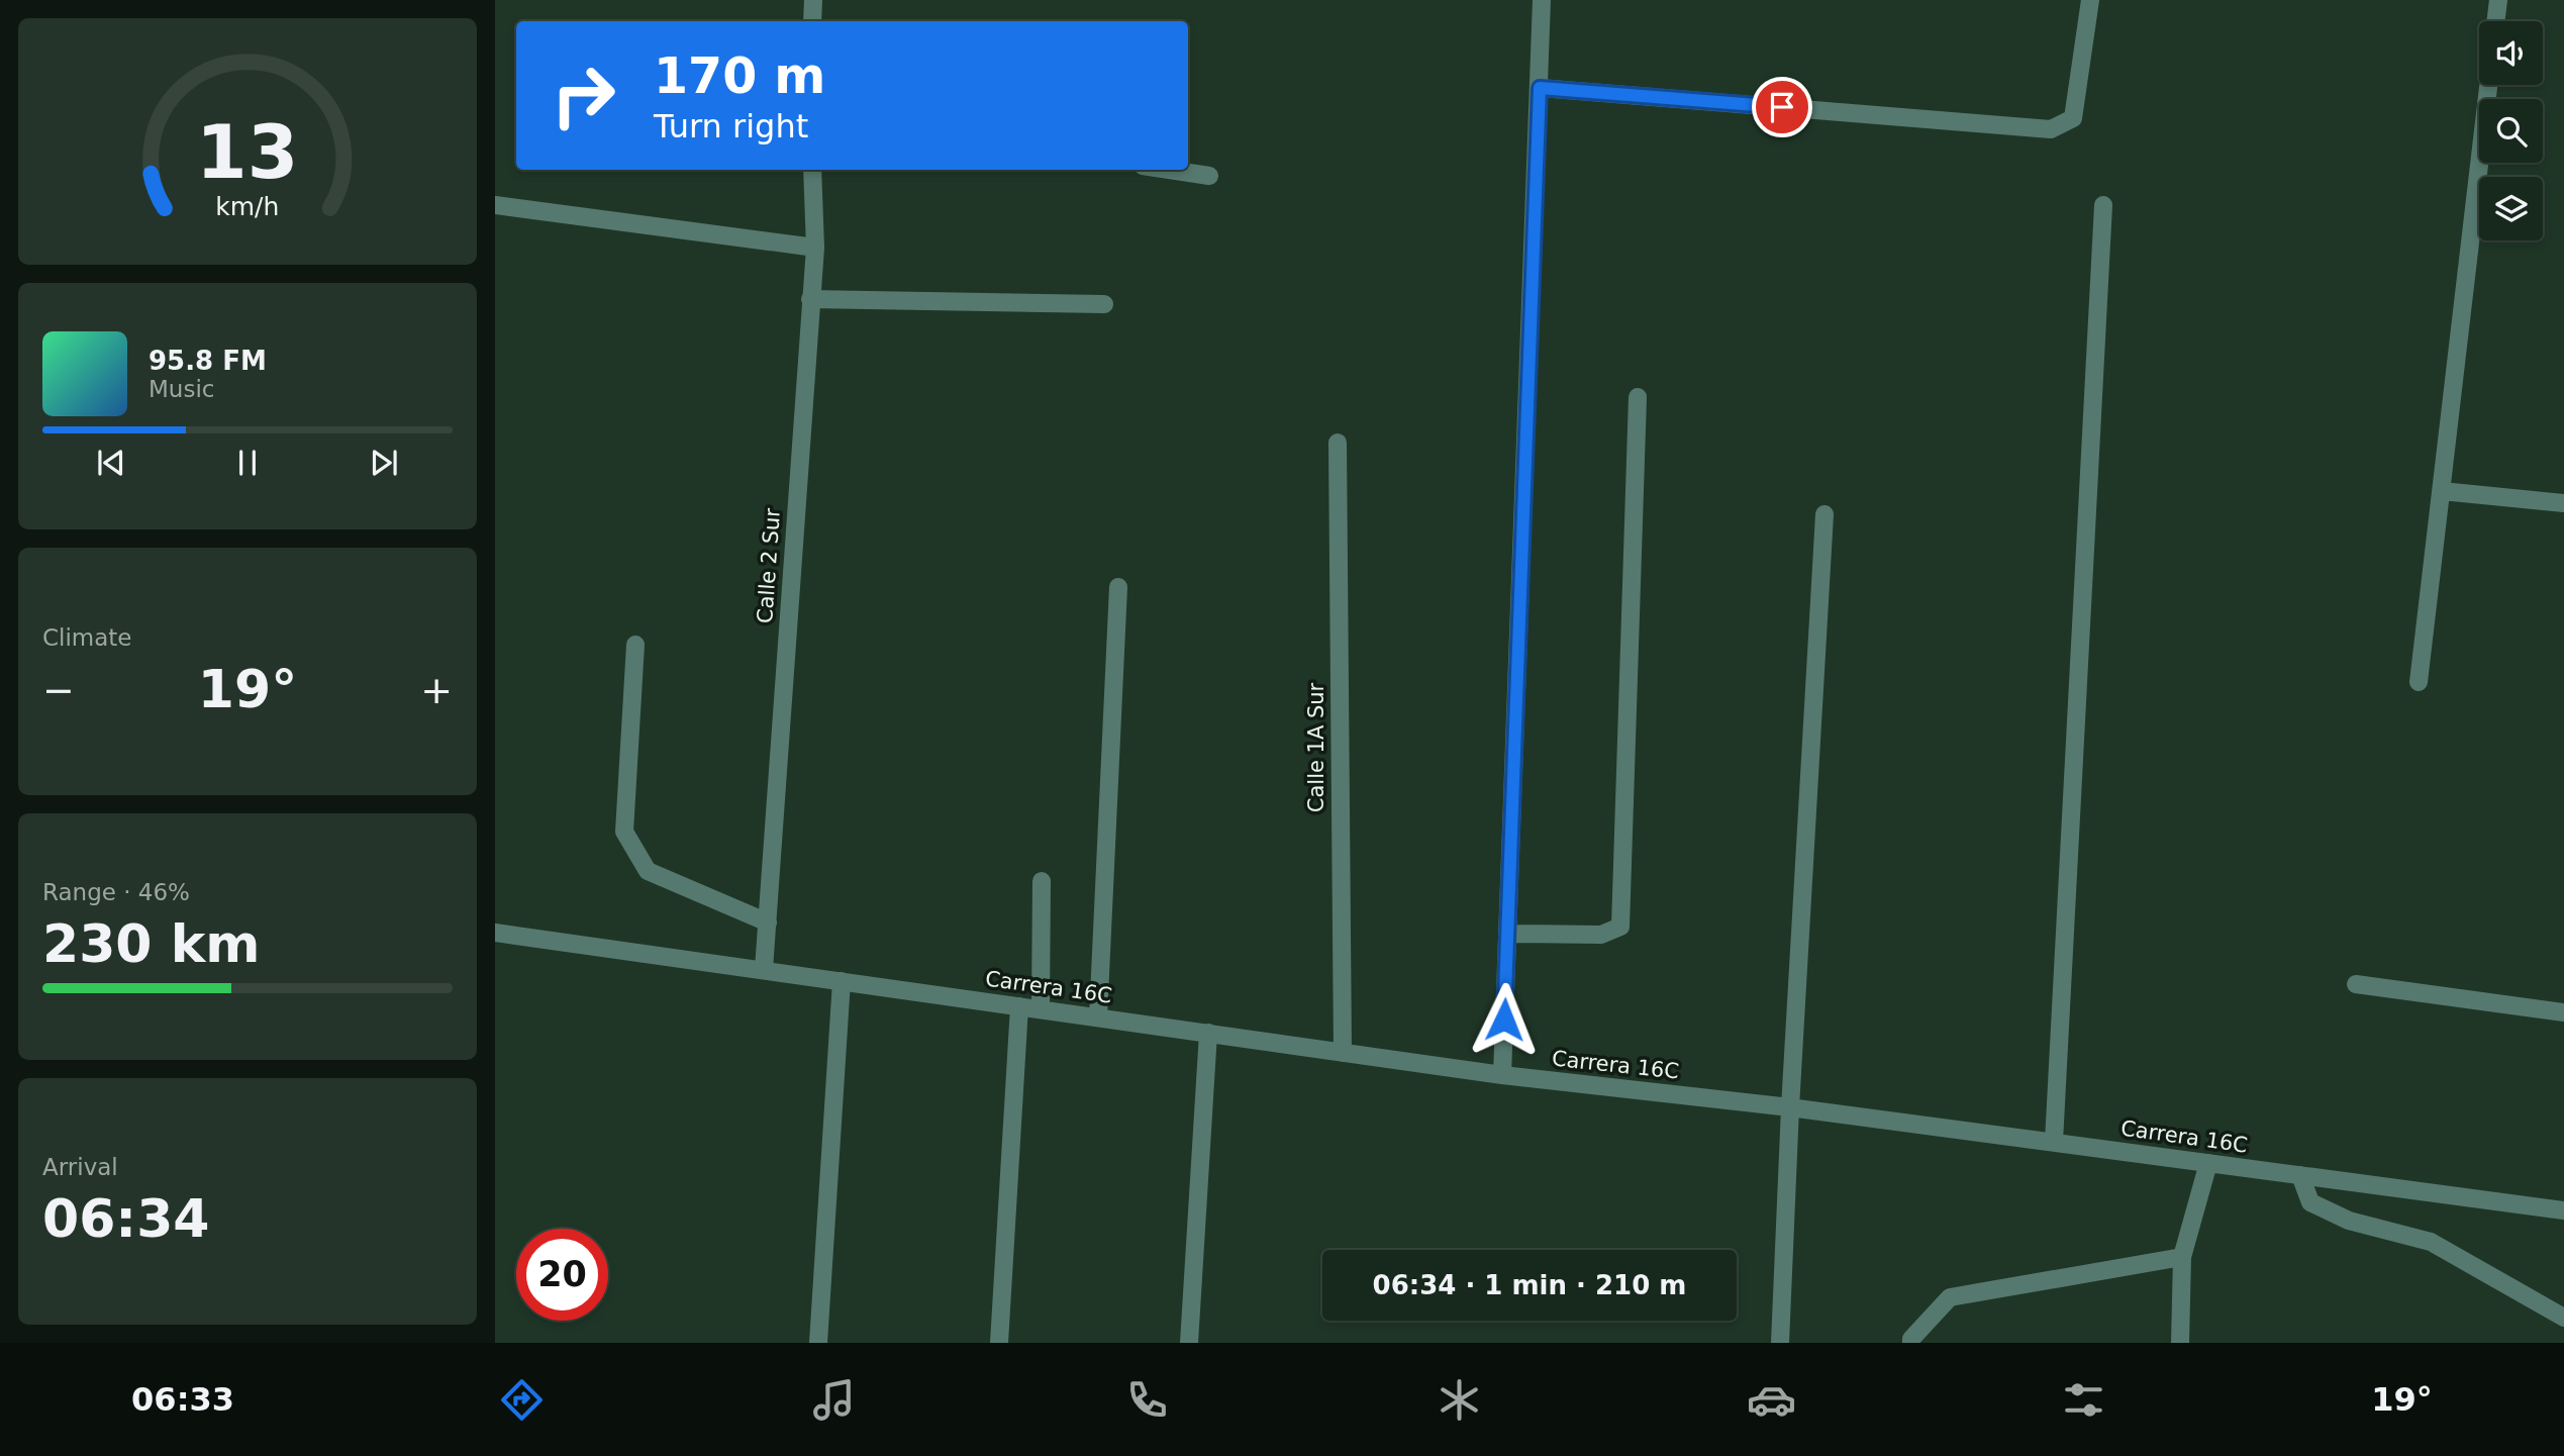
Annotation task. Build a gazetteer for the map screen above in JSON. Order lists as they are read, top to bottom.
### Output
{
  "streets": {
    "street": ["Calle 2 Sur", "Calle 1A Sur", "Carrera 16C"]
  },
  "crossings": [
    ["Calle 2 Sur", "Carrera 16C"],
    ["Calle 1A Sur", "Carrera 16C"]
  ],
  "page": {
    "turn": ["170 m", "Turn right"],
    "song": ["95.8 FM", "Music"],
    "tile": [
      "Climate",
      ["Range · 46%", "230 km"],
      ["Arrival", "06:34"]
    ],
    "heat": ["−", "19°", "+"],
    "limit": "20",
    "trip": "06:34 · 1 min · 210 m",
    "tabs": ["06:33", "19°"],
    "gauge": ["13", "km/h"]
  }
}
